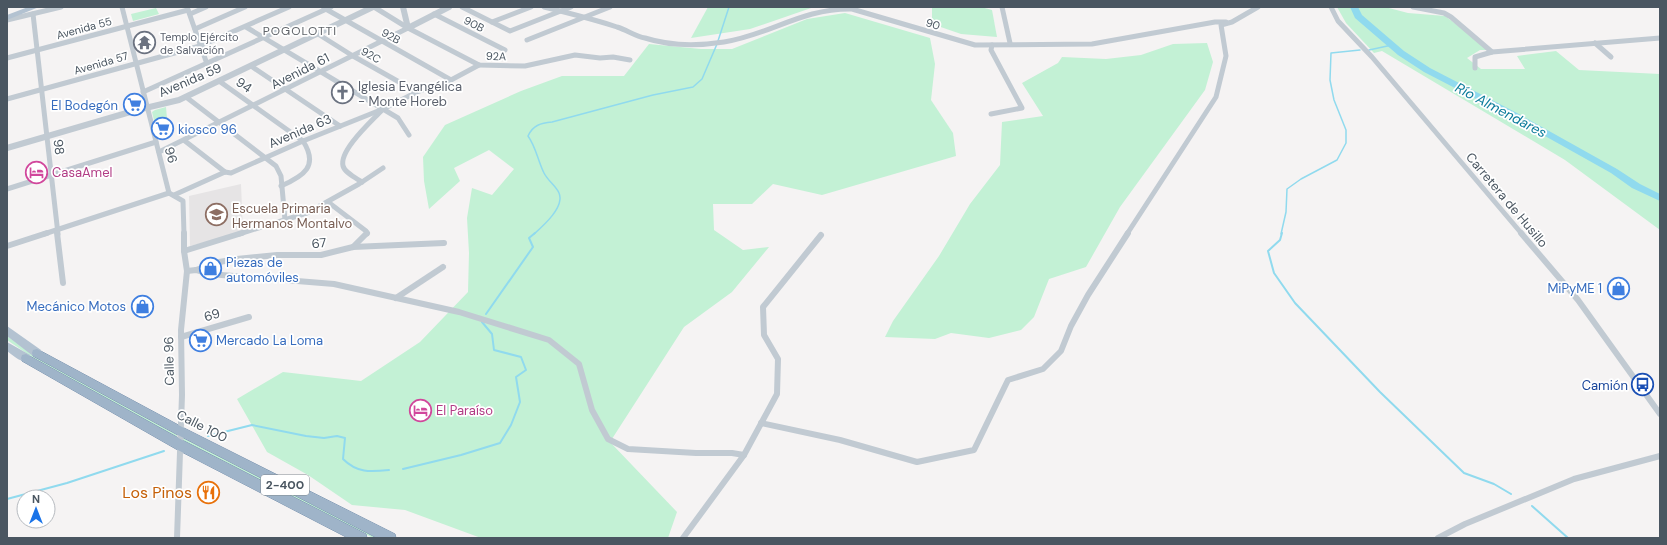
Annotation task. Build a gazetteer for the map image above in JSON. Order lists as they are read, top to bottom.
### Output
{
  "streets": {
    "highway": ["Calle 100", "2-400"],
    "street": [
      "90B",
      "90",
      "Avenida 55",
      "92B",
      "92C",
      "92A",
      "Avenida 57",
      "Avenida 61",
      "Avenida 59",
      "94",
      "Avenida 63",
      "98",
      "96",
      "Carretera de Husillo",
      "67",
      "69",
      "Calle 96"
    ]
  },
  "crossings": [
    ["90B", "Avenida 61"],
    ["Avenida 55", "98"],
    ["Avenida 55", "96"],
    ["92B", "Avenida 61"],
    ["92B", "Avenida 59"],
    ["92B", "Avenida 63"],
    ["92C", "Avenida 61"],
    ["92C", "Avenida 59"],
    ["92C", "Avenida 63"],
    ["92A", "Avenida 61"],
    ["92A", "Avenida 59"],
    ["92A", "Avenida 63"],
    ["Avenida 57", "98"],
    ["Avenida 57", "96"],
    ["Avenida 61", "94"],
    ["Avenida 61", "96"],
    ["Avenida 59", "94"],
    ["Avenida 59", "98"],
    ["Avenida 59", "96"],
    ["94", "Avenida 63"],
    ["Avenida 63", "98"],
    ["Avenida 63", "96"],
    ["Avenida 63", "Calle 96"],
    ["96", "Calle 96"],
    ["69", "Calle 96"],
    ["Calle 96", "Calle 100"]
  ],
  "districts": ["POGOLOTTI"],
  "water": ["Río Almendares"],
  "places": {
    "temple": ["Templo Ejército de Salvación"],
    "church": ["Iglesia Evangélica - Monte Horeb"],
    "supermarket": ["El Bodegón", "kiosco 96", "Mercado La Loma"],
    "hotel": ["CasaAmel", "El Paraíso"],
    "school or university": ["Escuela Primaria Hermanos Montalvo"],
    "shop": ["Piezas de automóviles", "MiPyME 1", "Mecánico Motos"],
    "bus stop": ["Camión"],
    "restaurant": ["Los Pinos"]
  },
  "north": "top"
}
